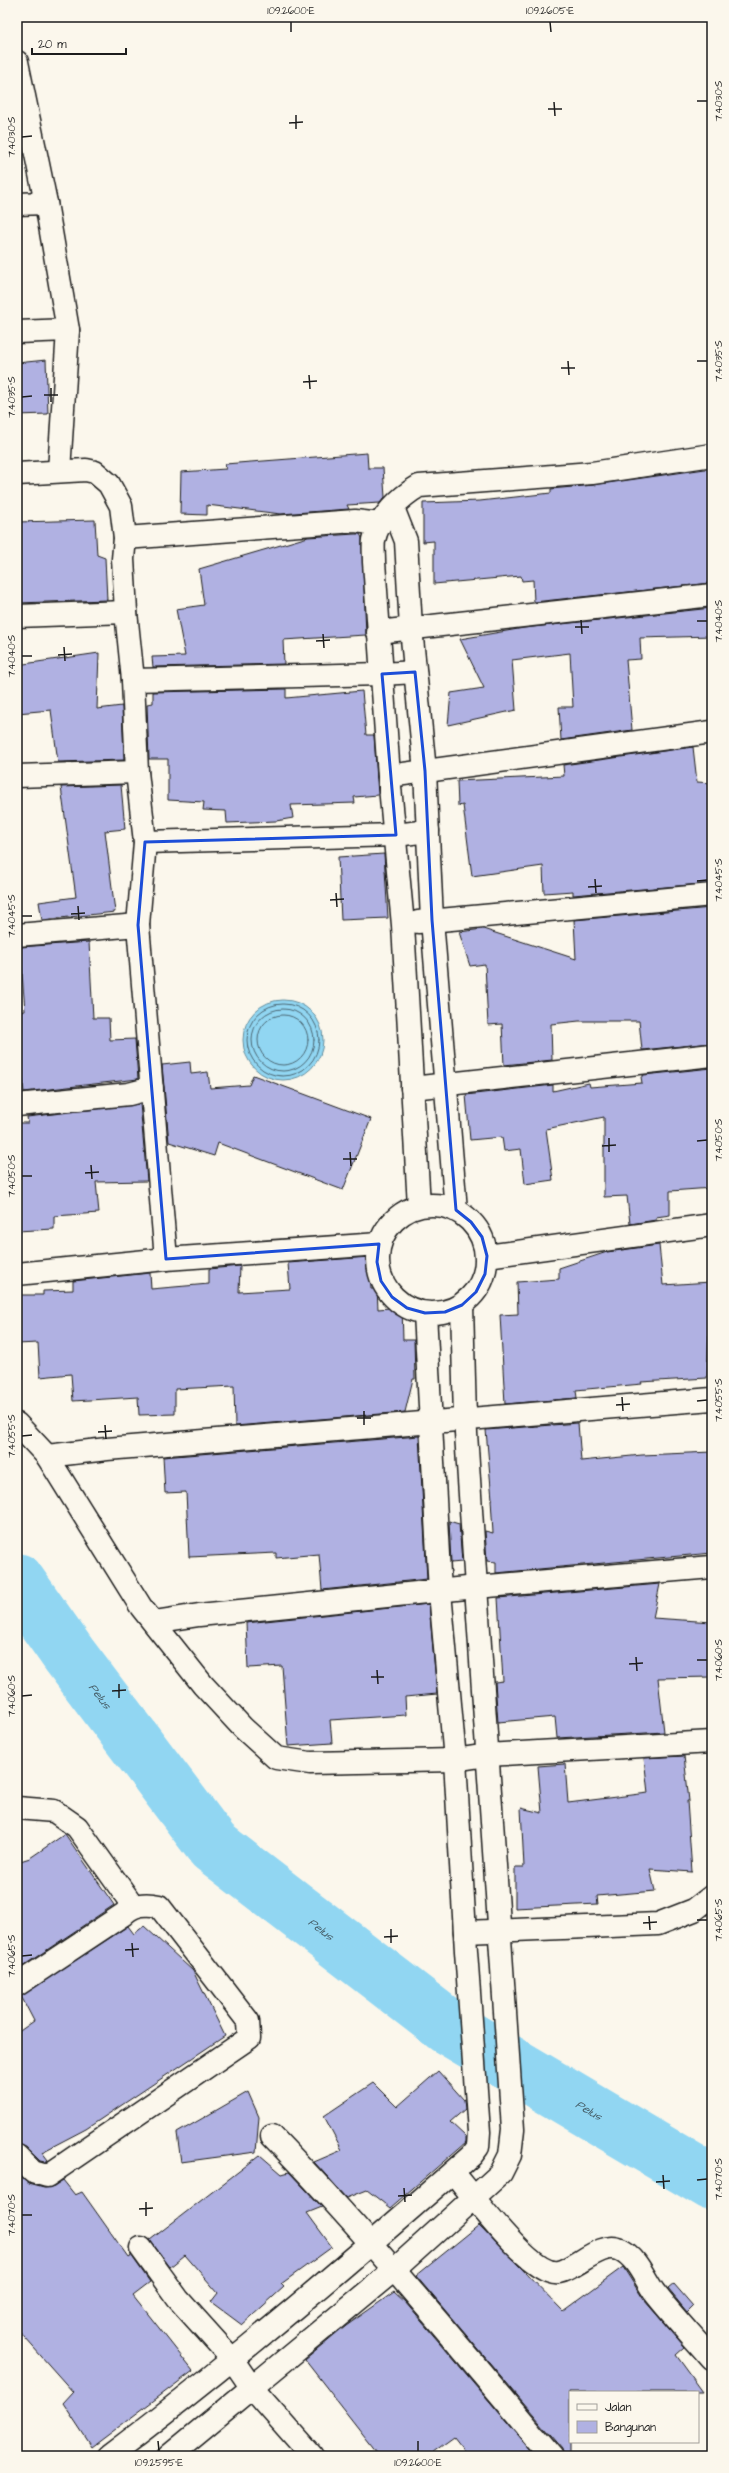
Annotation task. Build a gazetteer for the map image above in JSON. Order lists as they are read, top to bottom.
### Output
{
  "water": ["Pelus"],
  "legend": ["Jalan", "Bangunan"],
  "scale_bar": "20 m",
  "coordinates": [
    "109.2600°E",
    "109.2605°E",
    "7.4030°S",
    "7.4035°S",
    "7.4040°S",
    "7.4045°S",
    "7.4050°S",
    "7.4055°S",
    "7.4060°S",
    "7.4065°S",
    "7.4070°S",
    "109.2595°E"
  ]
}
